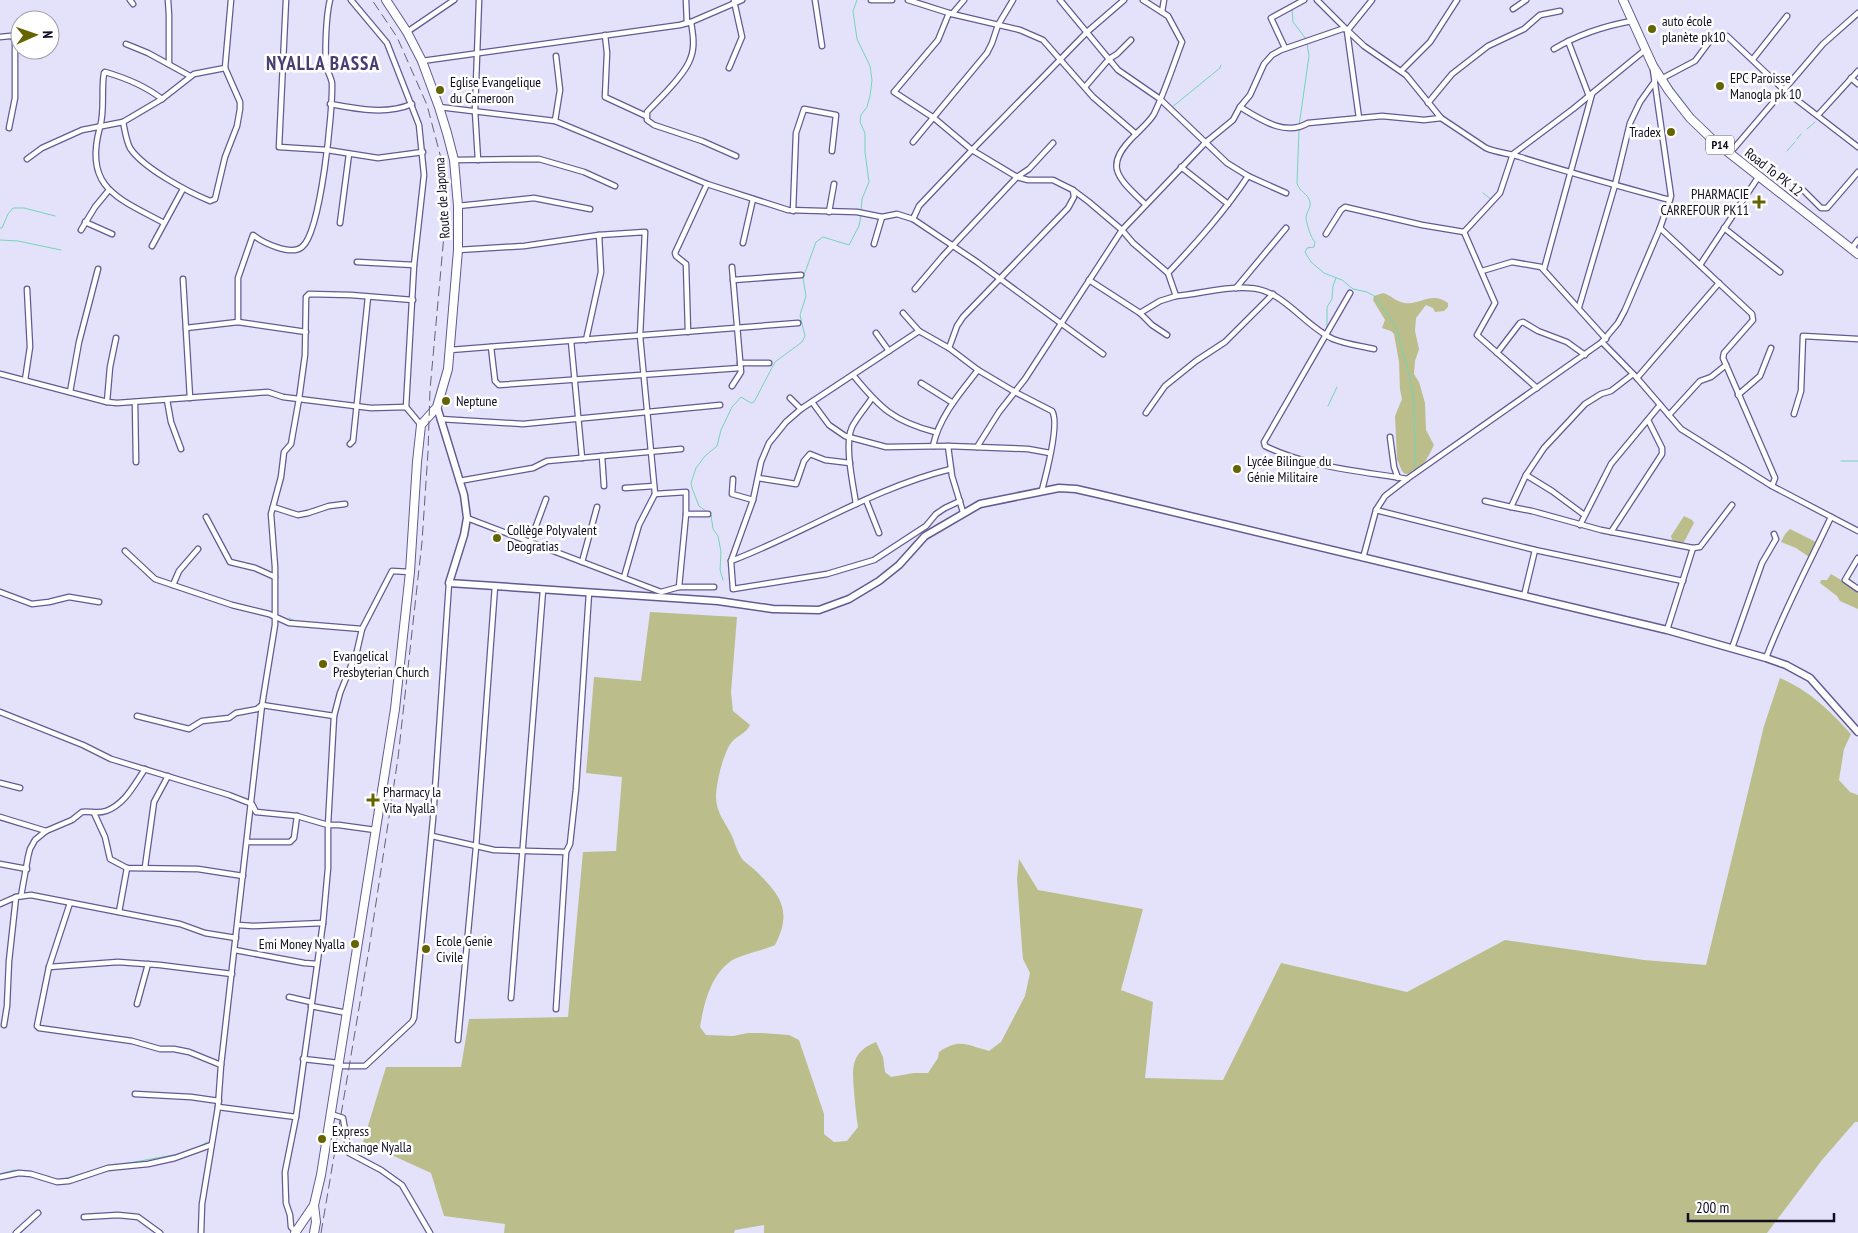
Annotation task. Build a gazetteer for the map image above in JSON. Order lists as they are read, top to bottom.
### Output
{
  "streets": {
    "main road": ["P14", "Road To PK 12", "Route de Japoma"]
  },
  "districts": ["NYALLA BASSA"],
  "places": {
    "other": [
      "auto école planète pk10",
      "EPC Paroisse Manogla pk 10",
      "Eglise Evangelique du Cameroon",
      "Tradex",
      "Neptune",
      "Lycée Bilingue du Génie Militaire",
      "Collège Polyvalent Deogratias",
      "Evangelical Presbyterian Church",
      "Emi Money Nyalla",
      "Ecole Genie Civile",
      "Express Exchange Nyalla"
    ],
    "health": ["PHARMACIE CARREFOUR PK11", "Pharmacy la Vita Nyalla"]
  },
  "scale_bar": "200 m",
  "north": "right"
}
